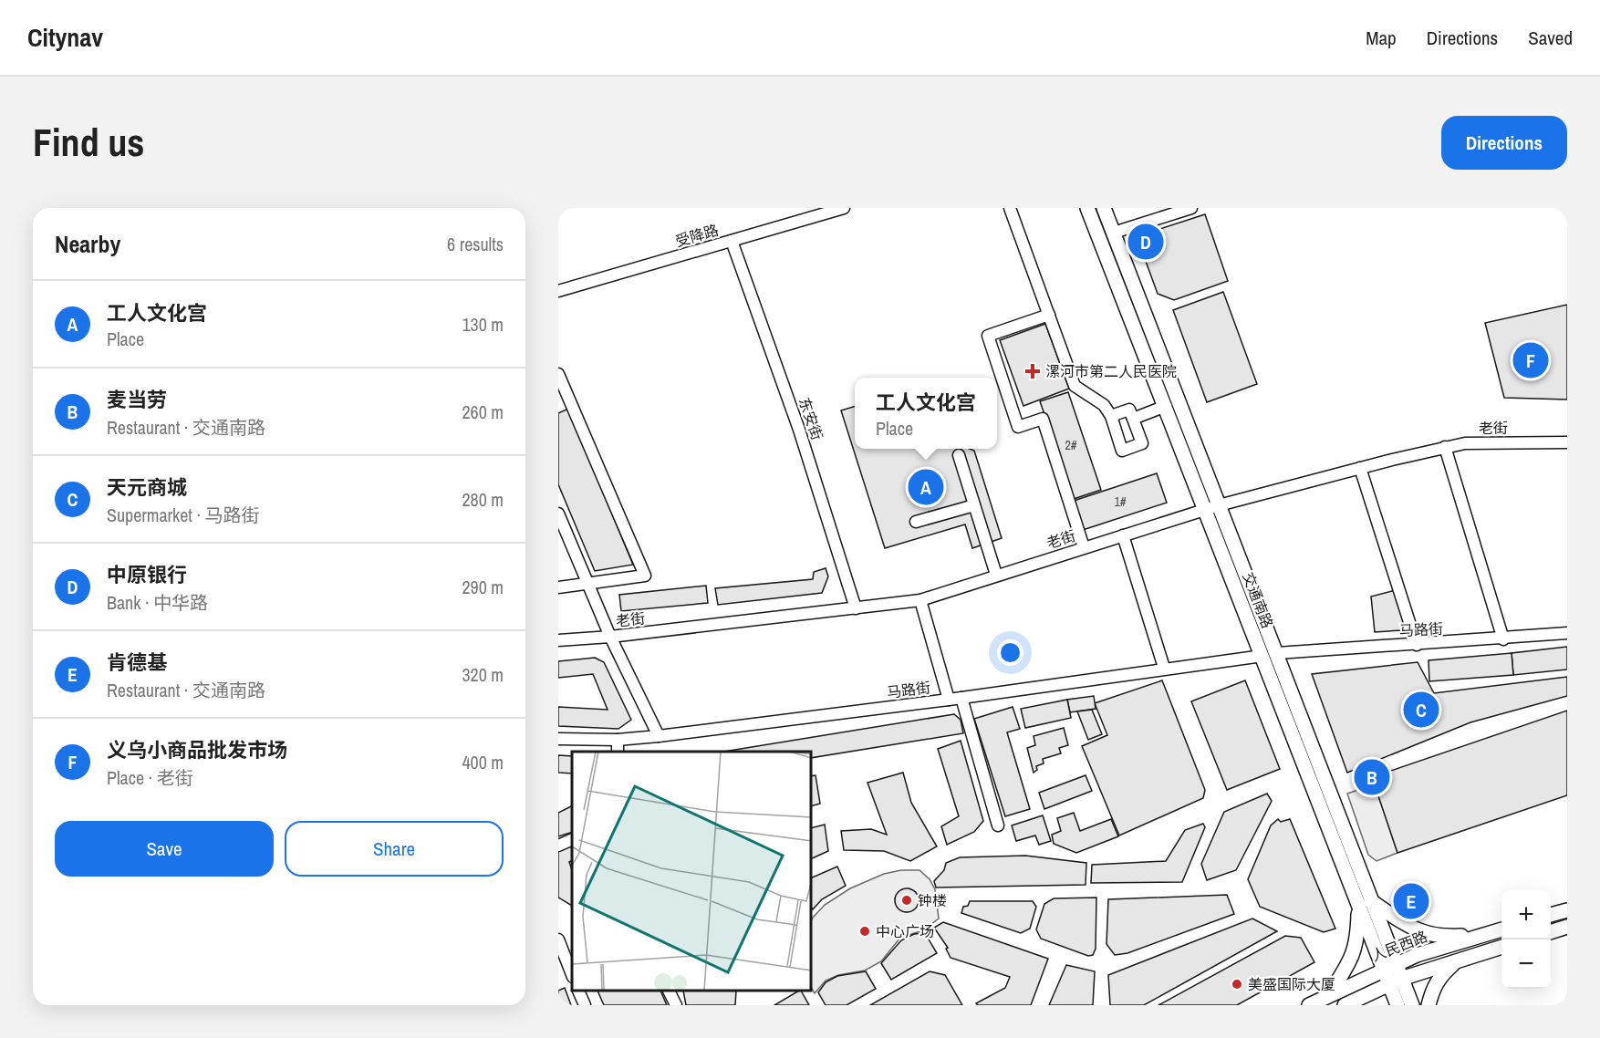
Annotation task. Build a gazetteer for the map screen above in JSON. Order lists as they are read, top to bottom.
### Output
{
  "streets": {
    "main road": ["交通南路", "人民西路"],
    "street": [
      "受降路",
      "东安街",
      "老街",
      "马路街"
    ]
  },
  "crossings": [
    ["受降路", "东安街"],
    ["东安街", "老街"],
    ["老街", "交通南路"],
    ["交通南路", "马路街"],
    ["交通南路", "人民西路"]
  ],
  "places": {
    "health": ["漯河市第二人民医院"],
    "other": ["钟楼", "中心广场", "美盛国际大厦"]
  },
  "house_numbers": ["2#", "1#"],
  "page": {
    "header": "Citynav",
    "nav": ["Map", "Directions", "Saved"],
    "buttons": [
      "Directions",
      ["Save", "Share"]
    ],
    "title": "Find us",
    "heading": ["Nearby", "6 results"],
    "pins": [
      "D",
      "F",
      "A",
      "C",
      "B",
      "E"
    ],
    "list": [
      {
        "mark": "A",
        "name": "工人文化宫",
        "note": "Place",
        "value": "130 m"
      },
      {
        "mark": "B",
        "name": "麦当劳",
        "note": "Restaurant · 交通南路",
        "value": "260 m"
      },
      {
        "mark": "C",
        "name": "天元商城",
        "note": "Supermarket · 马路街",
        "value": "280 m"
      },
      {
        "mark": "D",
        "name": "中原银行",
        "note": "Bank · 中华路",
        "value": "290 m"
      },
      {
        "mark": "E",
        "name": "肯德基",
        "note": "Restaurant · 交通南路",
        "value": "320 m"
      },
      {
        "mark": "F",
        "name": "义乌小商品批发市场",
        "note": "Place · 老街",
        "value": "400 m"
      }
    ],
    "popup": ["工人文化宫", "Place"],
    "map_buttons": ["+", "−"]
  }
}
